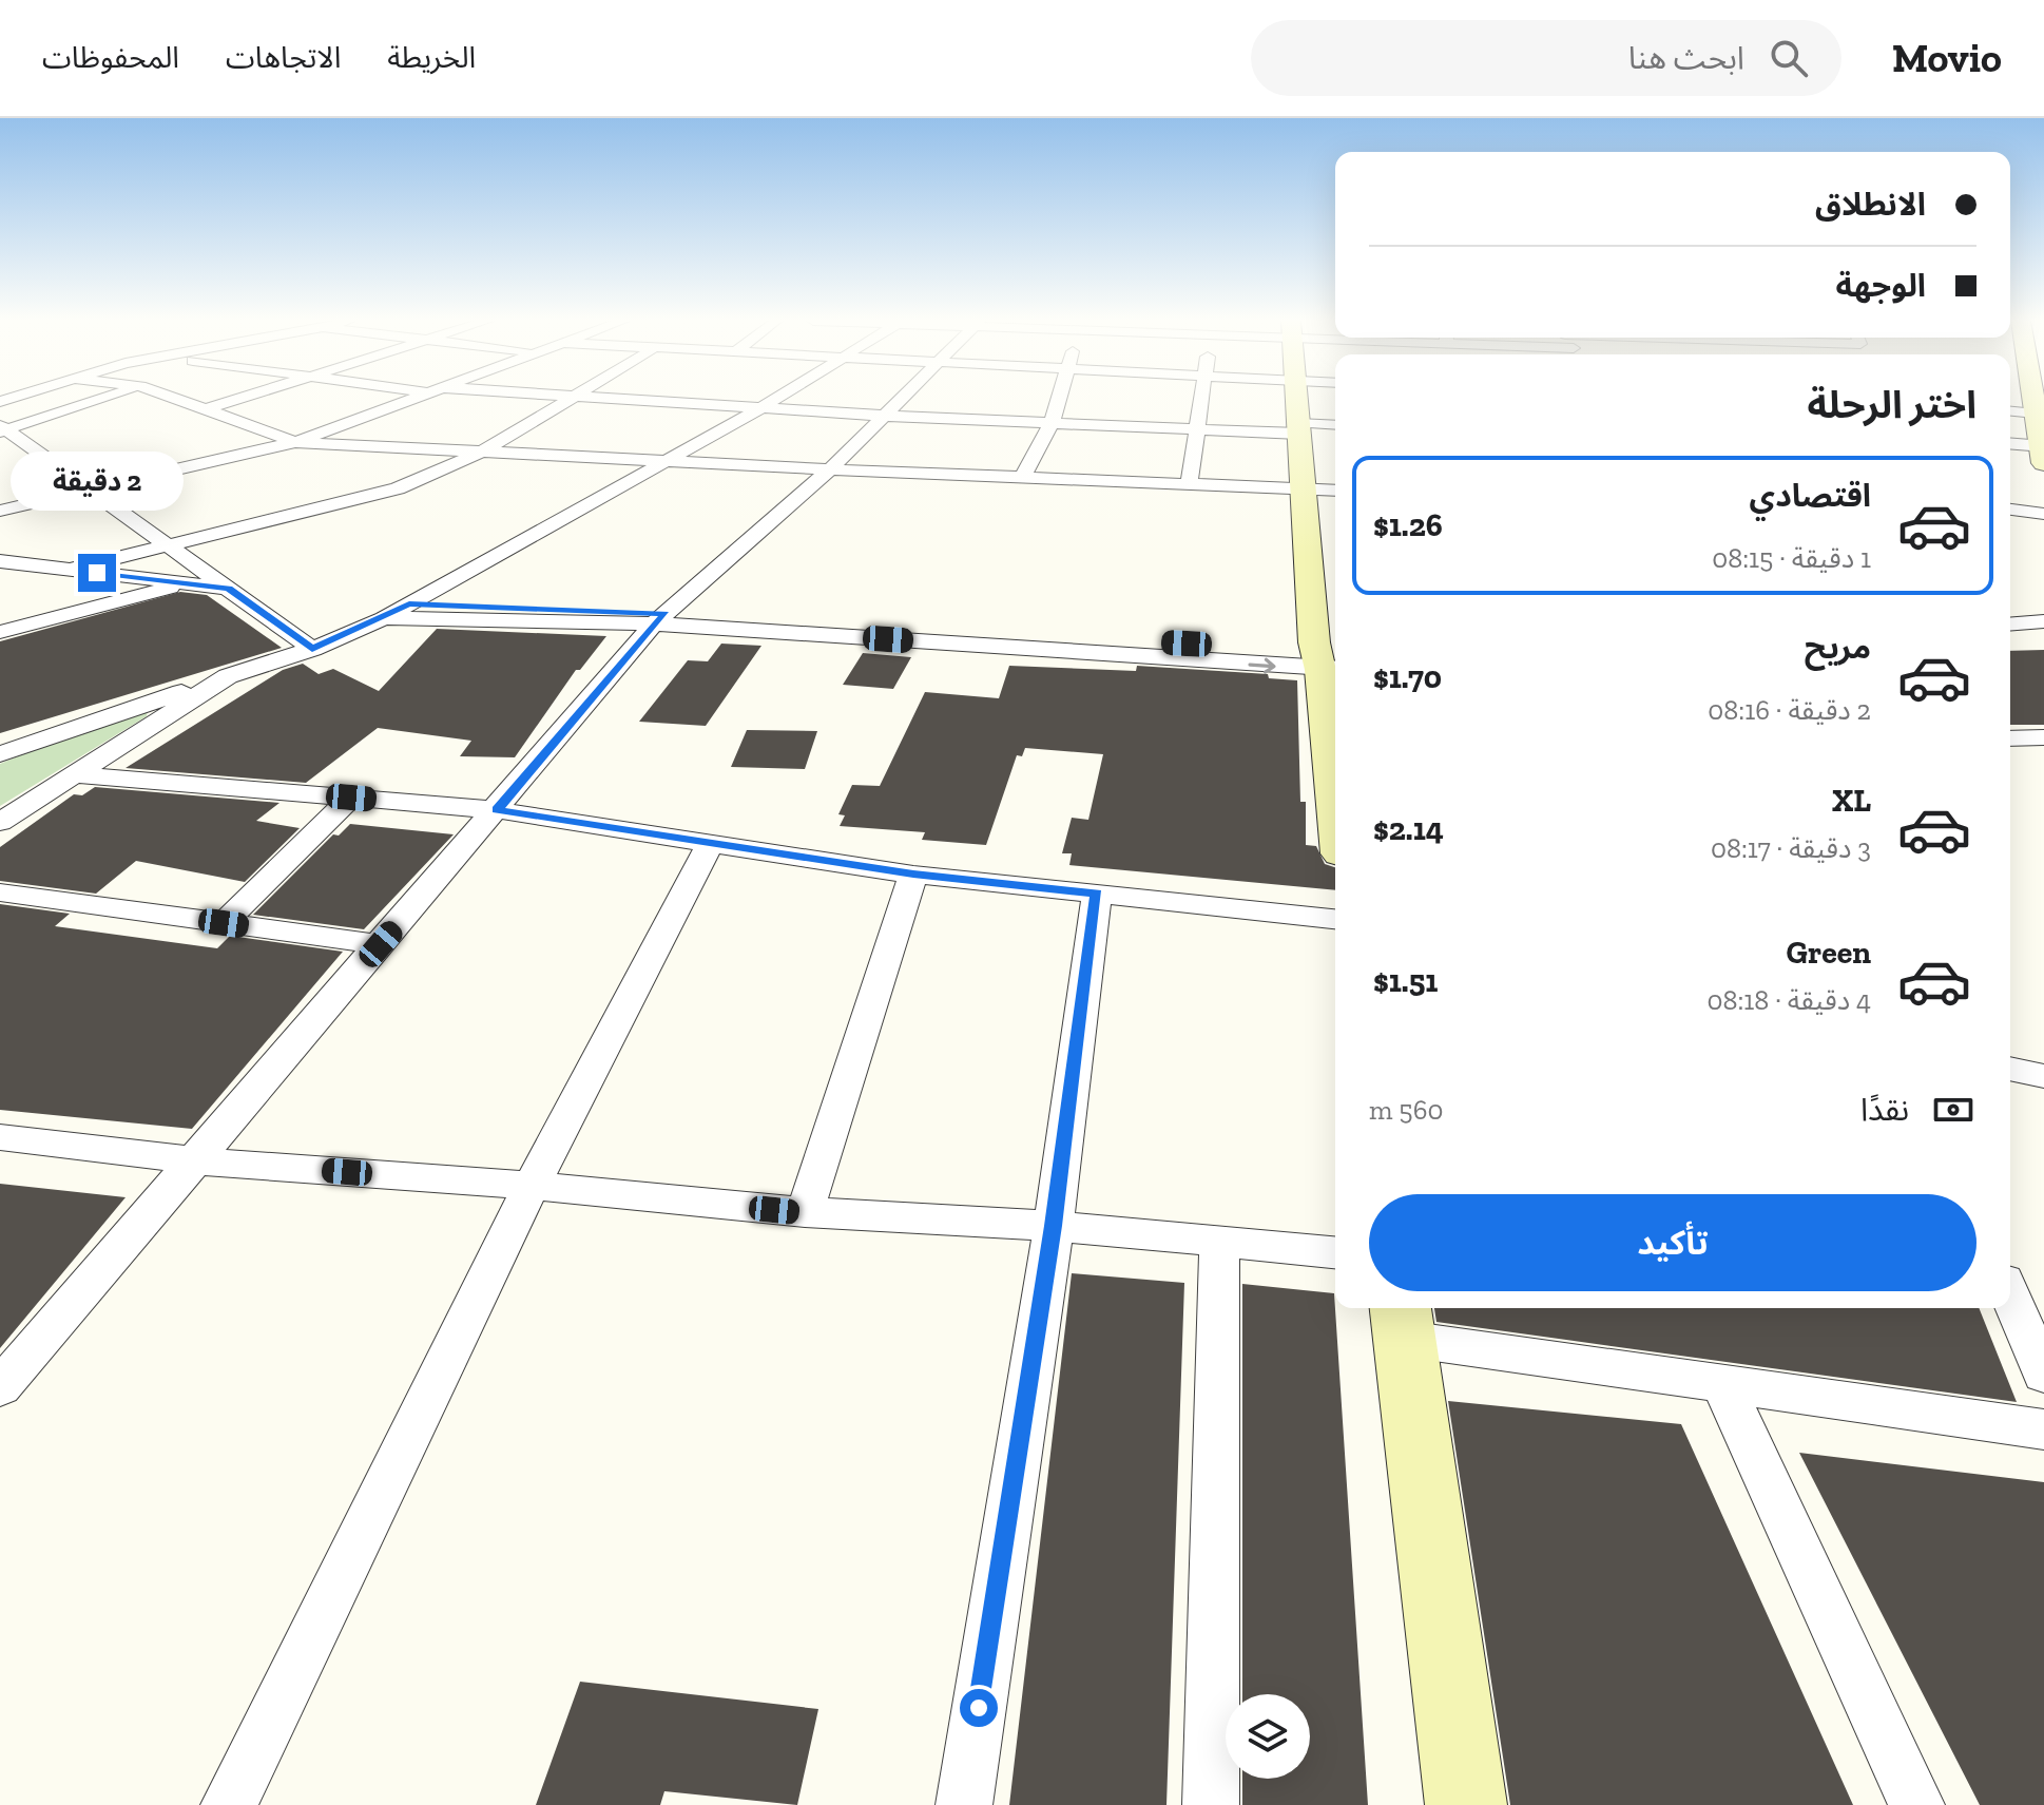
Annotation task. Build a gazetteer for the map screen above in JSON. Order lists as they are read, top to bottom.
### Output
{
  "page": {
    "header": "Movio",
    "search": "ابحث هنا",
    "nav": ["الخريطة", "الاتجاهات", "المحفوظات"],
    "banner": ["الانطلاق", "الوجهة"],
    "heading": "اختر الرحلة",
    "bubble": "2 دقيقة",
    "list": [
      {
        "name": "اقتصادي",
        "note": "1 دقيقة · 08:15",
        "value": "$1.26"
      },
      {
        "name": "مريح",
        "note": "2 دقيقة · 08:16",
        "value": "$1.70"
      },
      {
        "name": "XL",
        "note": "3 دقيقة · 08:17",
        "value": "$2.14"
      },
      {
        "name": "Green",
        "note": "4 دقيقة · 08:18",
        "value": "$1.51"
      }
    ],
    "pay": ["نقدًا", "560 m"],
    "buttons": "تأكيد"
  }
}
